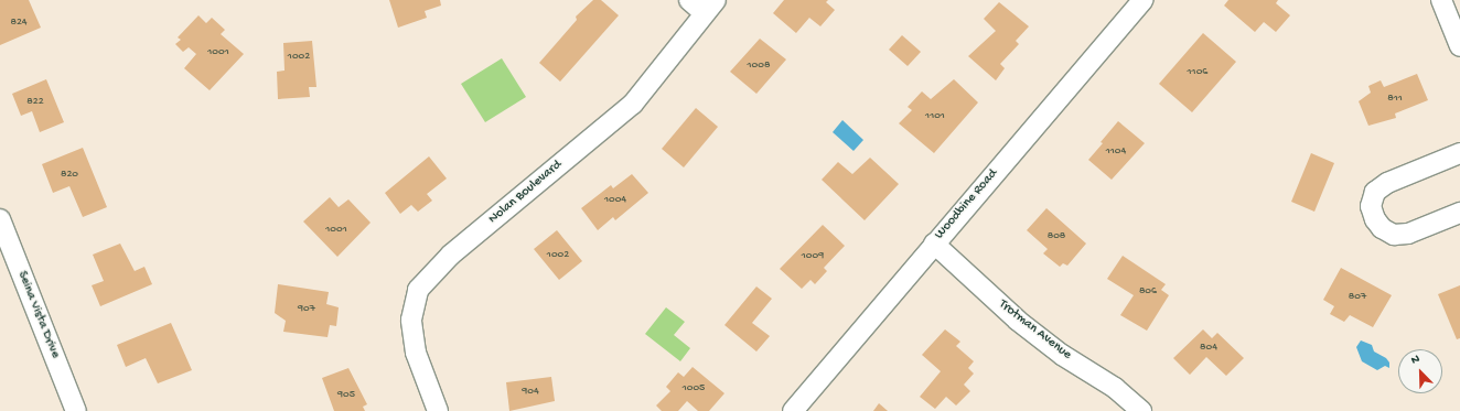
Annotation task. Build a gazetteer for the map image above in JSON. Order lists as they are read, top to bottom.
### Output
{
  "streets": {
    "street": [
      "Nolan Boulevard",
      "Woodbine Road",
      "Seina Vista Drive",
      "Trotman Avenue"
    ]
  },
  "crossings": [
    ["Woodbine Road", "Trotman Avenue"]
  ],
  "house_numbers": [
    "824",
    "1001",
    "1002",
    "1008",
    "1106",
    "811",
    "822",
    "1101",
    "1104",
    "820",
    "1004",
    "1001",
    "808",
    "1002",
    "1009",
    "806",
    "807",
    "907",
    "804",
    "1005",
    "904",
    "905"
  ],
  "north": "top left"
}
